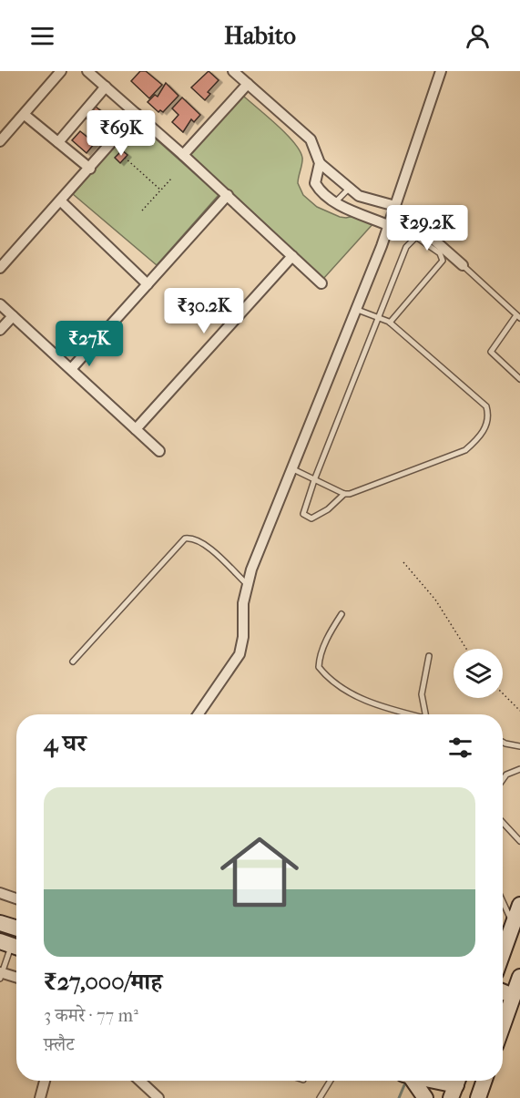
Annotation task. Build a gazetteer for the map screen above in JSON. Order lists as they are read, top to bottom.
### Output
{
  "page": {
    "header": "Habito",
    "price": [
      "₹69K",
      "₹29.2K",
      "₹30.2K",
      "₹27K"
    ],
    "heading": "4 घर",
    "list": [
      {
        "name": "₹27,000/माह",
        "note": "3 कमरे · 77 m² · फ़्लैट"
      }
    ]
  }
}
